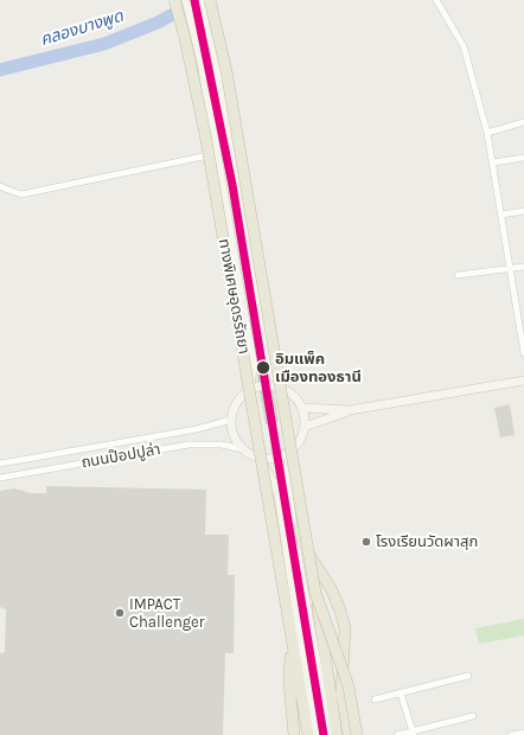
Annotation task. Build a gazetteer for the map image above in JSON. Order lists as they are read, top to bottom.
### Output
{
  "streets": {
    "highway": ["ทางพิเศษอุดรรัถยา"],
    "street": ["ถนนป๊อปปูล่า"]
  },
  "water": ["คลองบางพูด"],
  "places": ["อิมแพ็ค เมืองทองธานี", "โรงเรียนวัดผาสุก", "IMPACT Challenger"]
}
